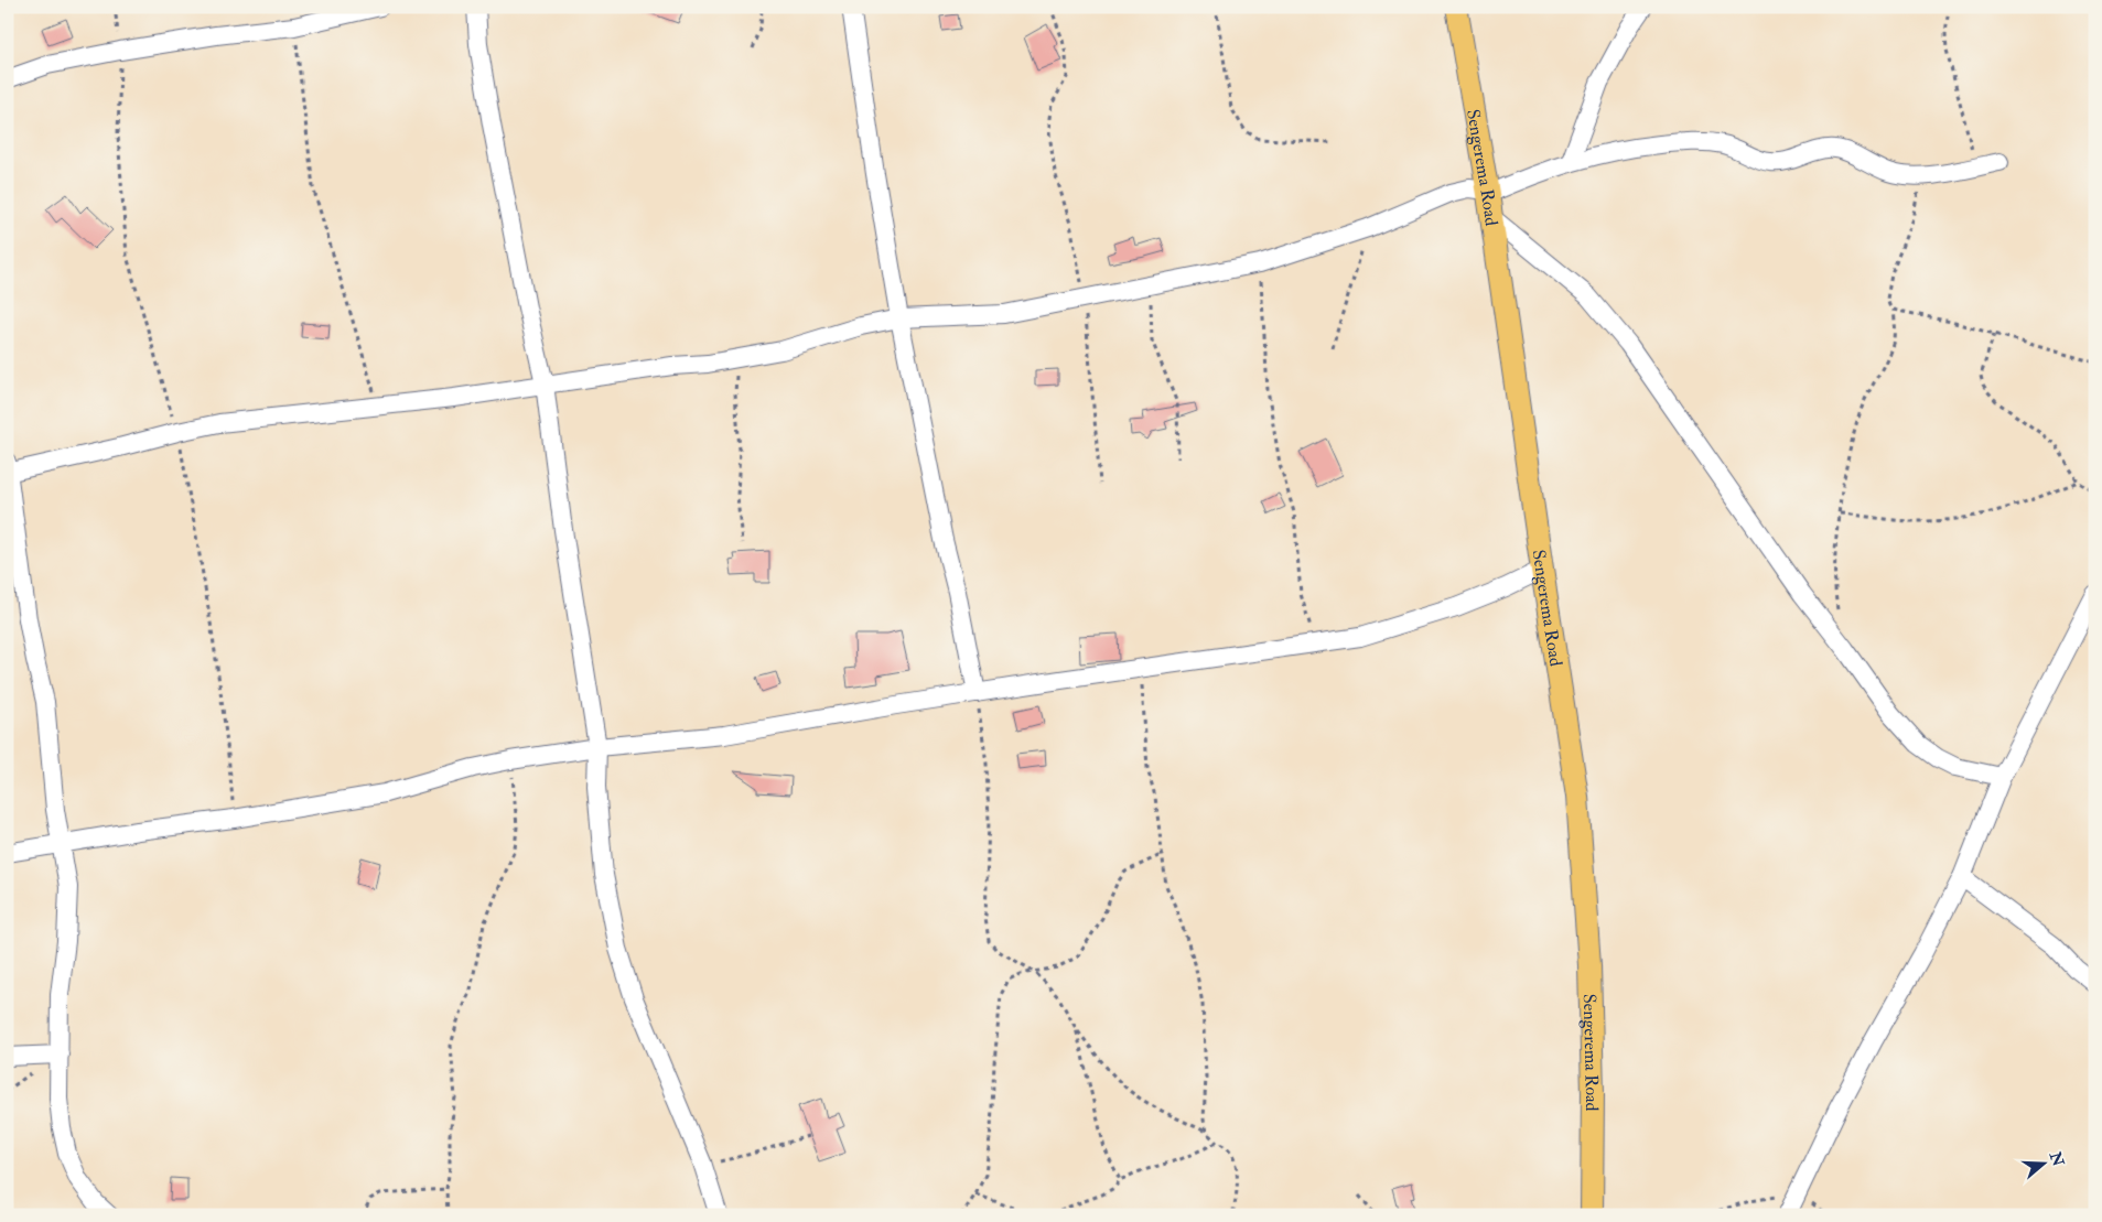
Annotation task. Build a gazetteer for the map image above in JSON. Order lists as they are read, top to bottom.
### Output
{
  "streets": {
    "main road": ["Sengerema Road"]
  },
  "north": "right"
}
